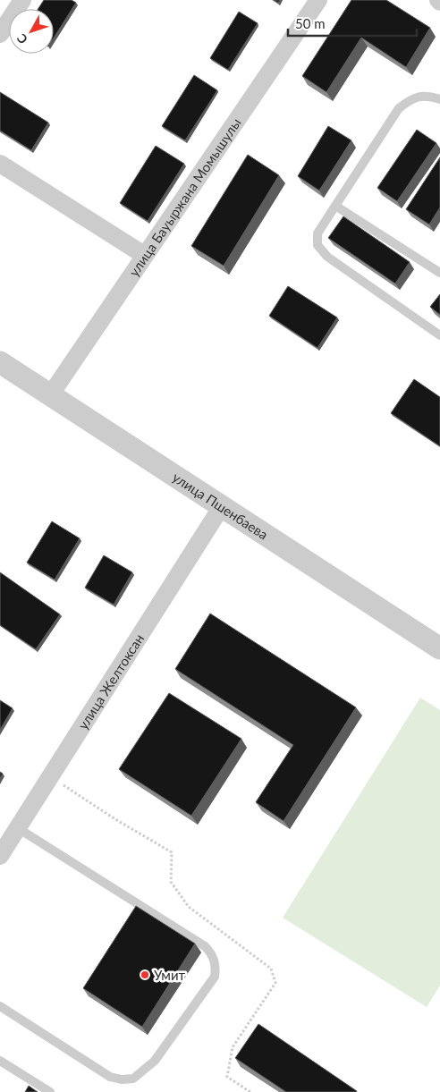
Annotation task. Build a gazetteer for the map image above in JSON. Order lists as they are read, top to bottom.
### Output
{
  "streets": {
    "street": ["улица Бауыржана Момышулы", "улица Пшенбаева", "улица Желтоксан"]
  },
  "crossings": [
    ["улица Бауыржана Момышулы", "улица Пшенбаева"],
    ["улица Пшенбаева", "улица Желтоксан"]
  ],
  "places": ["Умит"],
  "scale_bar": "50 m",
  "north": "bottom left"
}
